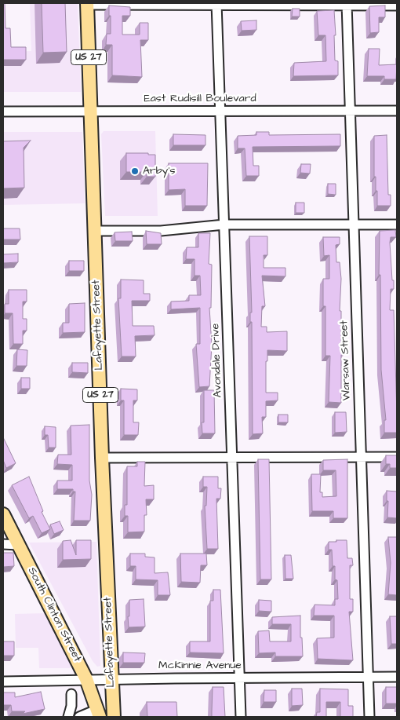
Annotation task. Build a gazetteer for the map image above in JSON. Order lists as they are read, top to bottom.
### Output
{
  "streets": {
    "highway": ["US 27", "Lafayette Street", "South Clinton Street"],
    "street": [
      "East Rudisill Boulevard",
      "Avondale Drive",
      "Warsaw Street",
      "McKinnie Avenue"
    ]
  },
  "crossings": [
    ["East Rudisill Boulevard", "Lafayette Street"],
    ["East Rudisill Boulevard", "Avondale Drive"],
    ["East Rudisill Boulevard", "Warsaw Street"],
    ["Lafayette Street", "McKinnie Avenue"],
    ["Avondale Drive", "McKinnie Avenue"],
    ["Warsaw Street", "McKinnie Avenue"],
    ["South Clinton Street", "McKinnie Avenue"]
  ],
  "places": ["Arby's"]
}
